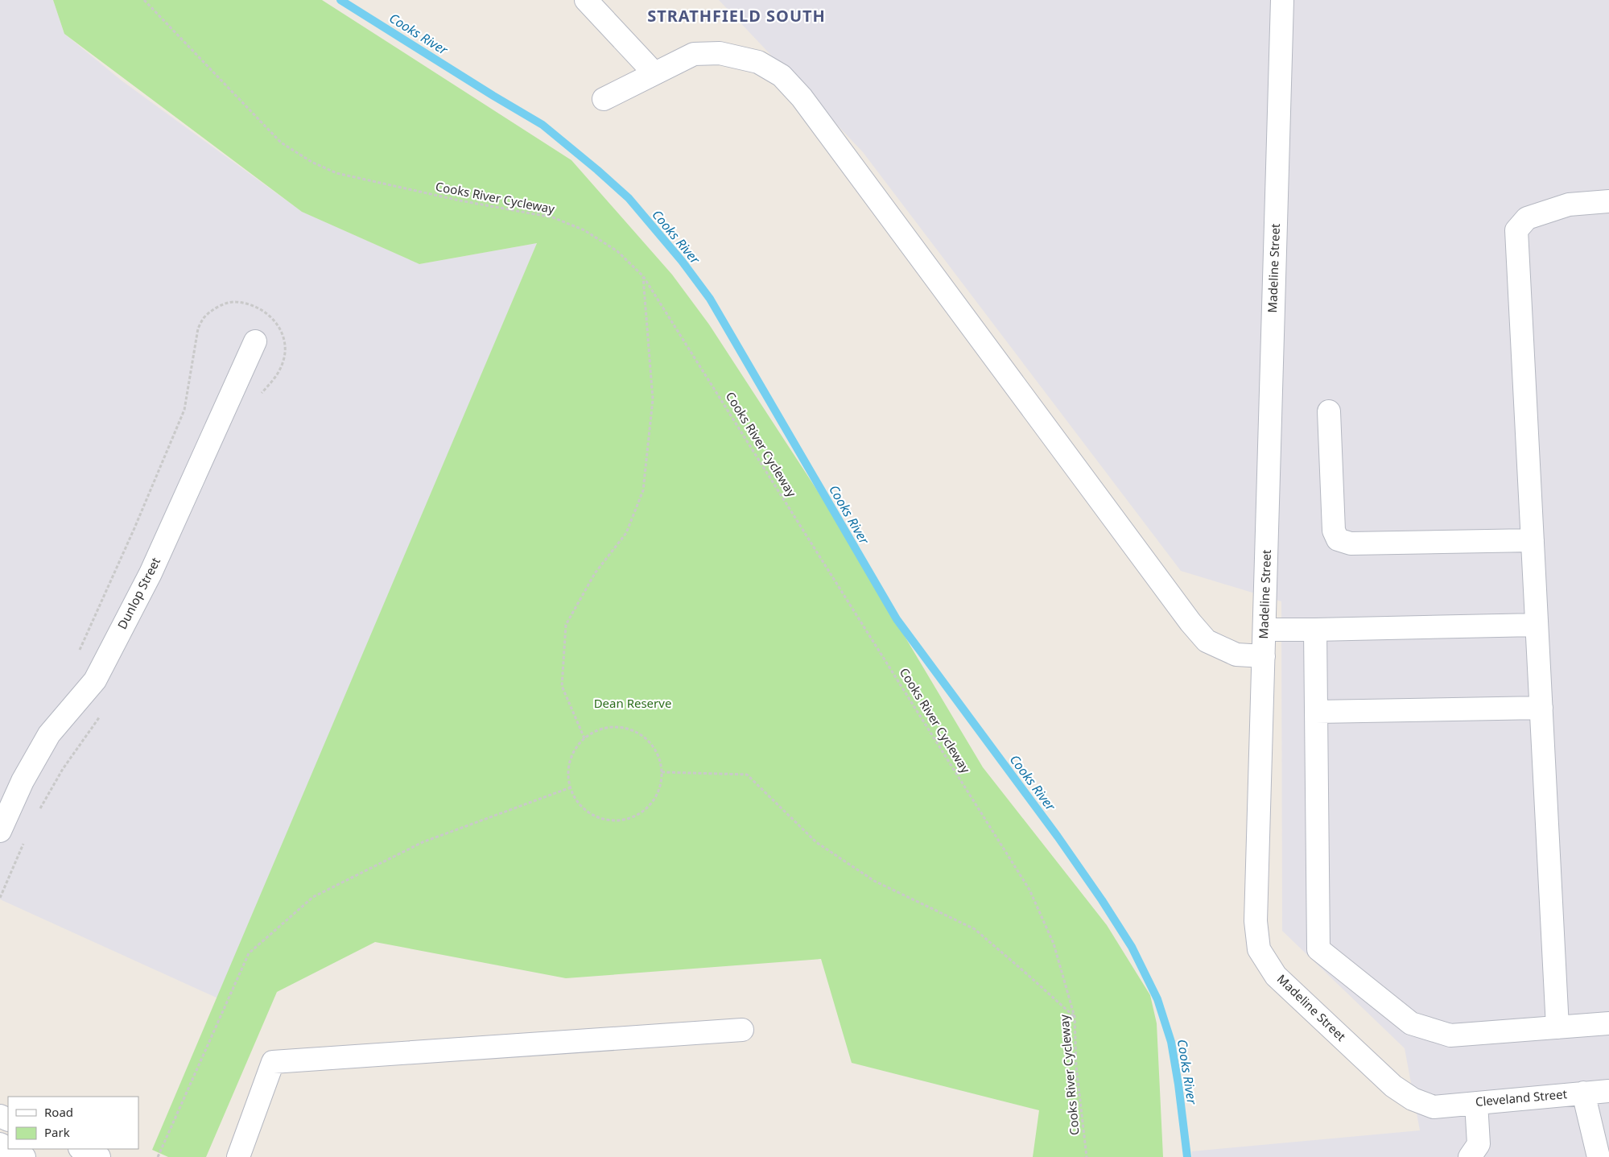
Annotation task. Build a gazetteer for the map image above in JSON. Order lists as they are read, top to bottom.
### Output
{
  "streets": {
    "street": ["Madeline Street", "Dunlop Street", "Cleveland Street"],
    "path": ["Cooks River Cycleway"]
  },
  "crossings": [
    ["Madeline Street", "Cleveland Street"]
  ],
  "districts": ["STRATHFIELD SOUTH"],
  "water": ["Cooks River"],
  "parks": ["Dean Reserve"],
  "legend": ["Road", "Park"]
}
